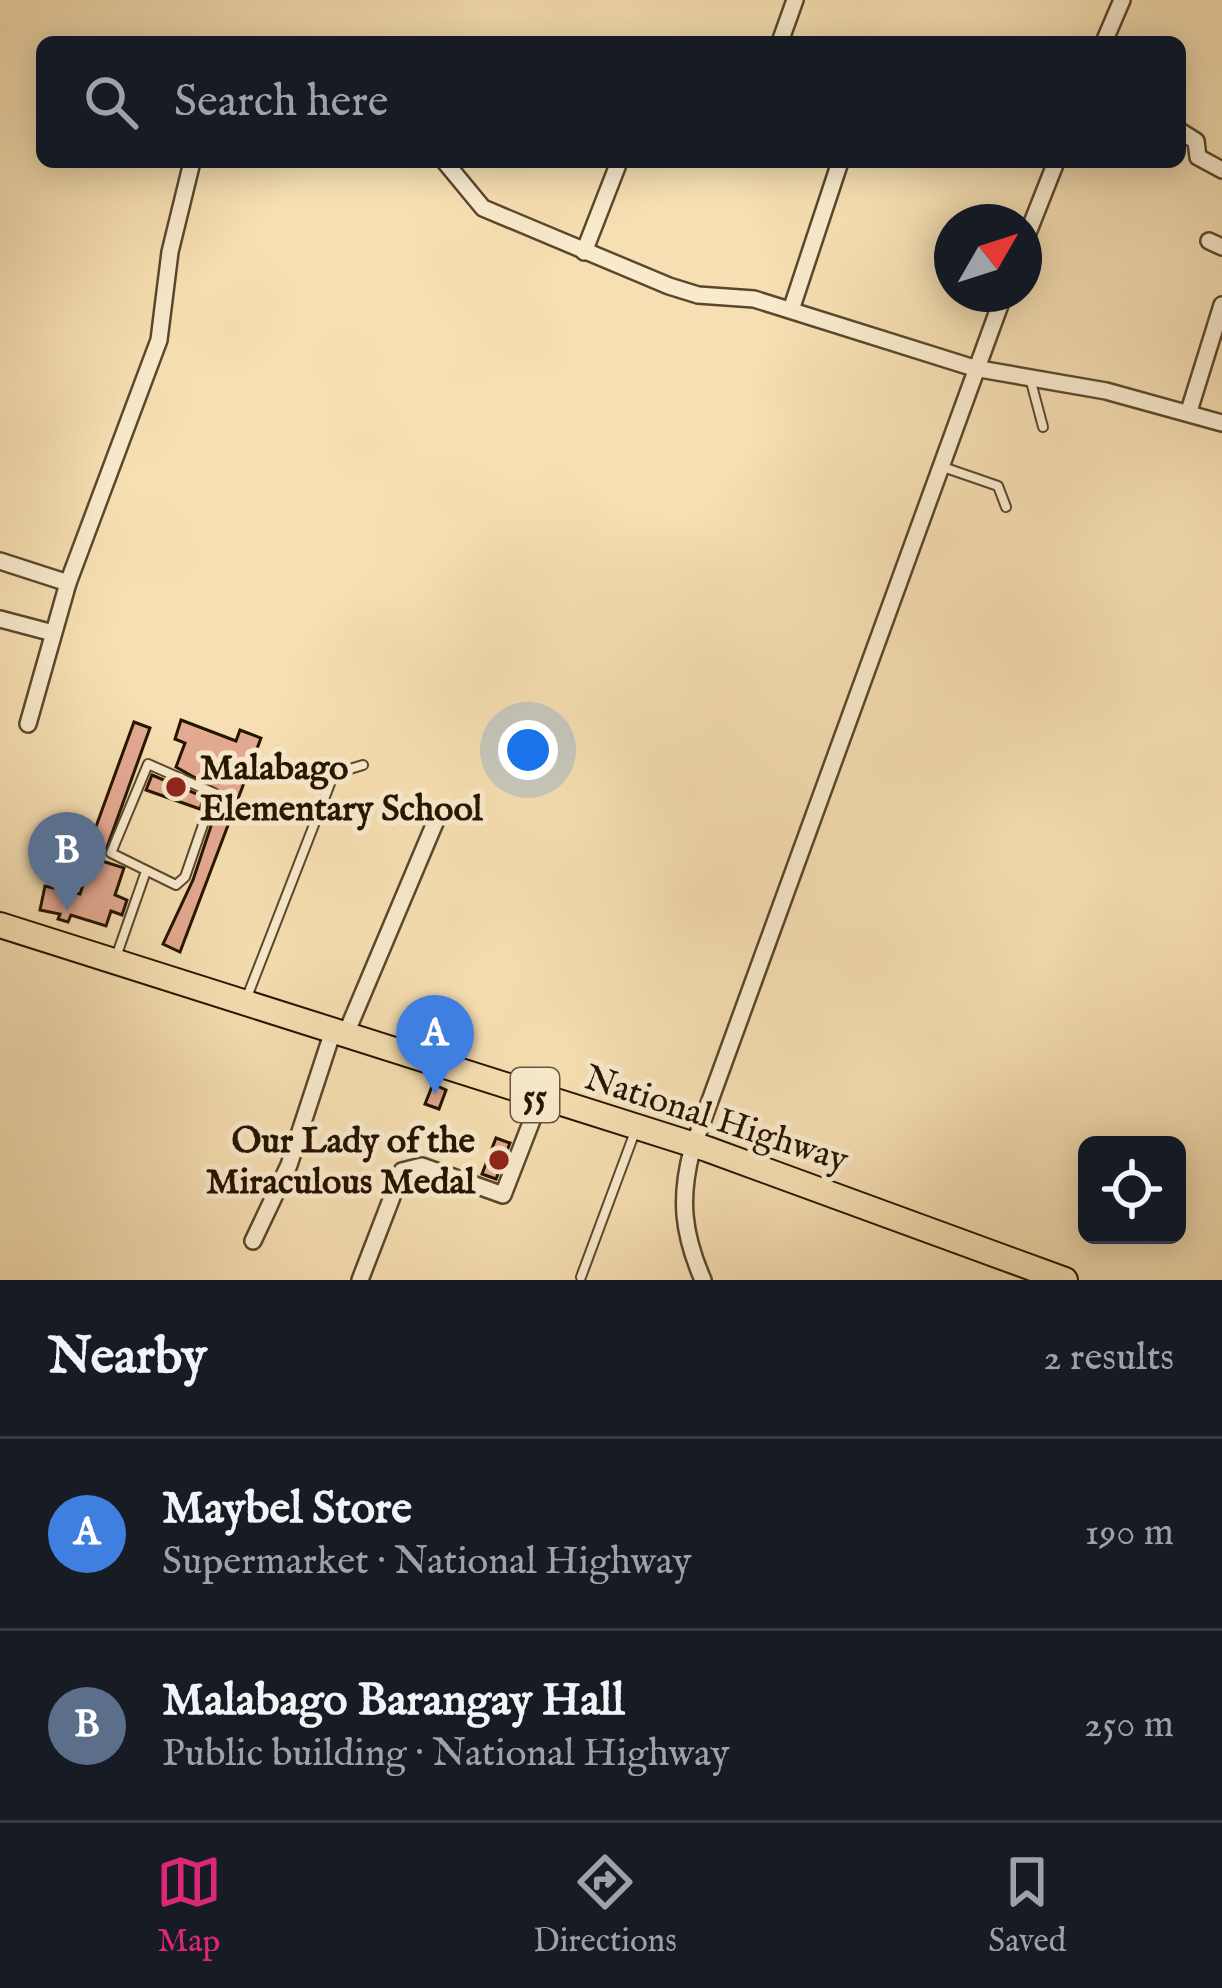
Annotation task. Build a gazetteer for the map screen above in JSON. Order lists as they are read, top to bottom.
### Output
{
  "streets": {
    "highway": ["55", "National Highway"]
  },
  "places": ["Malabago Elementary School", "Our Lady of the Miraculous Medal"],
  "north": "top right",
  "page": {
    "search": "Search here",
    "pins": ["B", "A"],
    "heading": ["Nearby", "2 results"],
    "list": [
      {
        "mark": "A",
        "name": "Maybel Store",
        "note": "Supermarket · National Highway",
        "value": "190 m"
      },
      {
        "mark": "B",
        "name": "Malabago Barangay Hall",
        "note": "Public building · National Highway",
        "value": "250 m"
      }
    ],
    "nav": ["Map", "Directions", "Saved"]
  }
}
